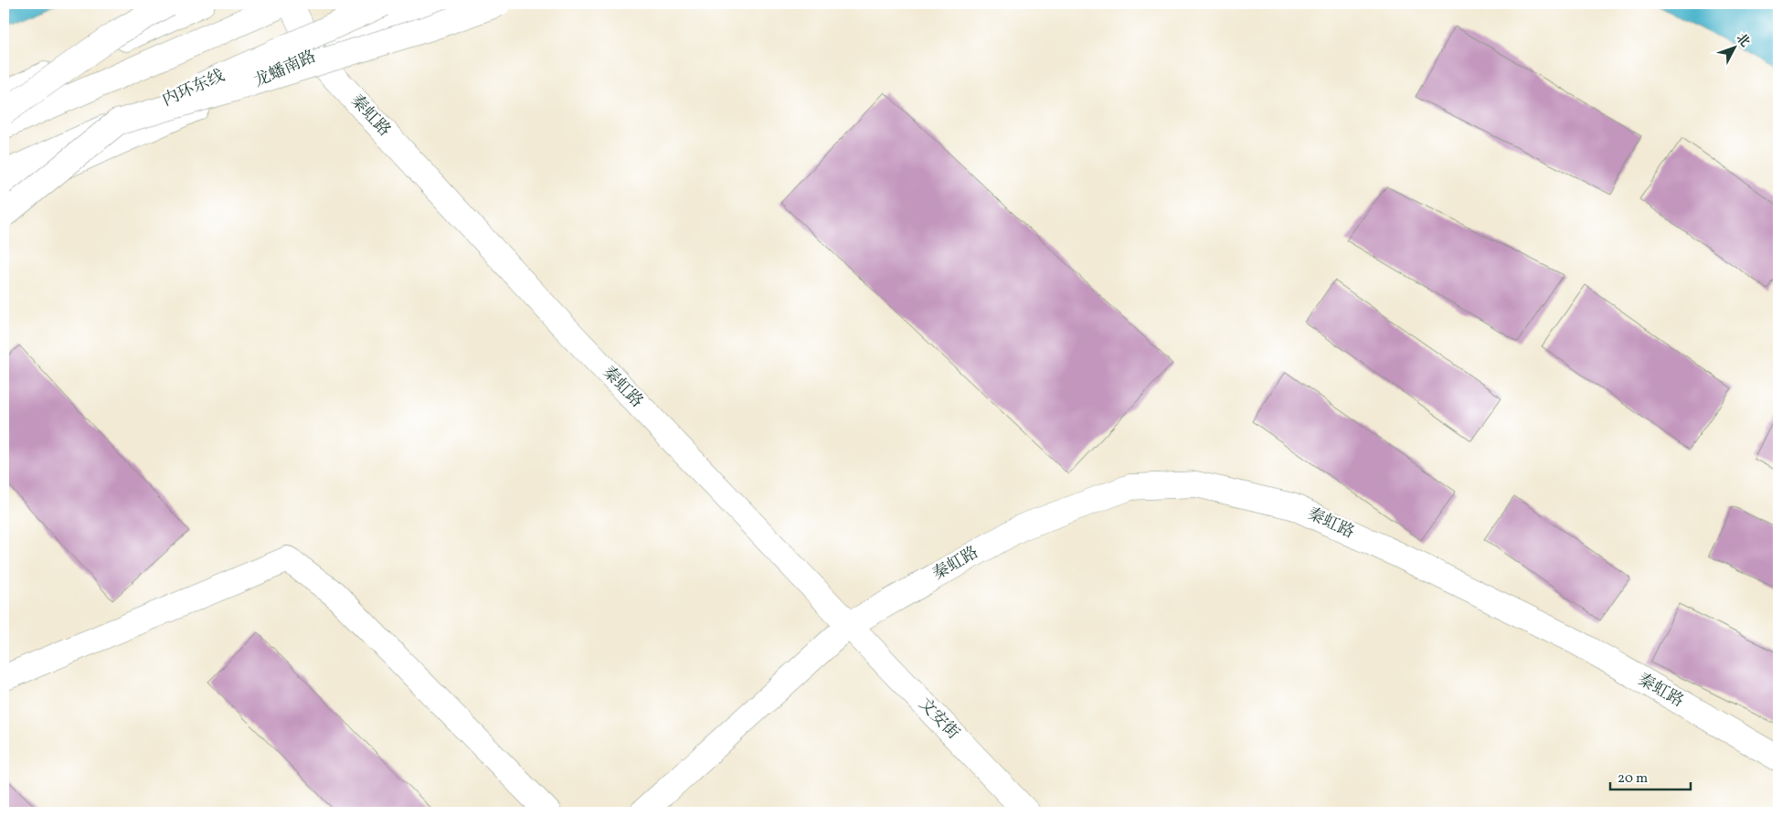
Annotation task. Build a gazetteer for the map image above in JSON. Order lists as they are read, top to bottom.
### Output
{
  "streets": {
    "main road": [
      "龙蟠南路",
      "内环东线",
      "秦虹路",
      "文安街"
    ]
  },
  "crossings": [
    ["龙蟠南路", "秦虹路"],
    ["秦虹路", "文安街"]
  ],
  "scale_bar": "20 m",
  "north": "top right"
}
